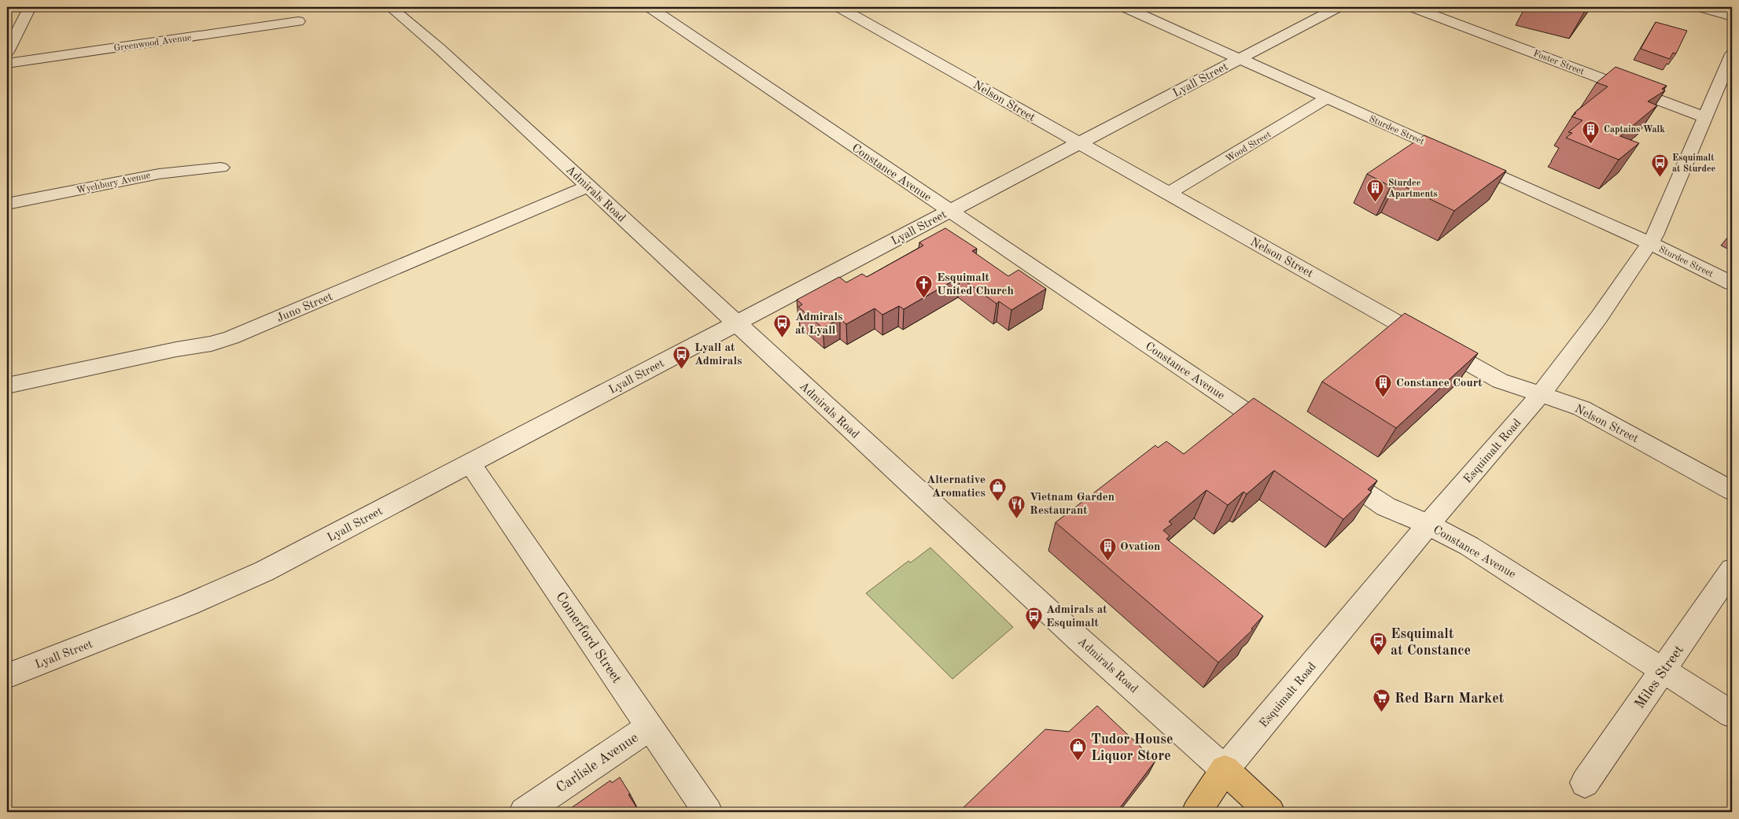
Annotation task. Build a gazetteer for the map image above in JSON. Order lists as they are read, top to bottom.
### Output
{
  "streets": {
    "main road": ["Admirals Road", "Esquimalt Road"],
    "street": [
      "Greenwood Avenue",
      "Foster Street",
      "Lyall Street",
      "Nelson Street",
      "Sturdee Street",
      "Wood Street",
      "Constance Avenue",
      "Wychbury Avenue",
      "Juno Street",
      "Comerford Street",
      "Miles Street",
      "Carlisle Avenue"
    ]
  },
  "crossings": [
    ["Foster Street", "Esquimalt Road"],
    ["Lyall Street", "Nelson Street"],
    ["Lyall Street", "Sturdee Street"],
    ["Lyall Street", "Constance Avenue"],
    ["Lyall Street", "Admirals Road"],
    ["Lyall Street", "Comerford Street"],
    ["Nelson Street", "Wood Street"],
    ["Nelson Street", "Esquimalt Road"],
    ["Sturdee Street", "Wood Street"],
    ["Sturdee Street", "Esquimalt Road"],
    ["Constance Avenue", "Esquimalt Road"],
    ["Constance Avenue", "Miles Street"],
    ["Admirals Road", "Juno Street"],
    ["Admirals Road", "Esquimalt Road"],
    ["Comerford Street", "Carlisle Avenue"]
  ],
  "places": {
    "building": [
      "Captains Walk",
      "Sturdee Apartments",
      "Constance Court",
      "Ovation"
    ],
    "bus stop": [
      "Esquimalt at Sturdee",
      "Admirals at Lyall",
      "Lyall at Admirals",
      "Admirals at Esquimalt",
      "Esquimalt at Constance"
    ],
    "church": ["Esquimalt United Church"],
    "shop": ["Alternative Aromatics", "Tudor House Liquor Store"],
    "restaurant": ["Vietnam Garden Restaurant"],
    "supermarket": ["Red Barn Market"]
  }
}
